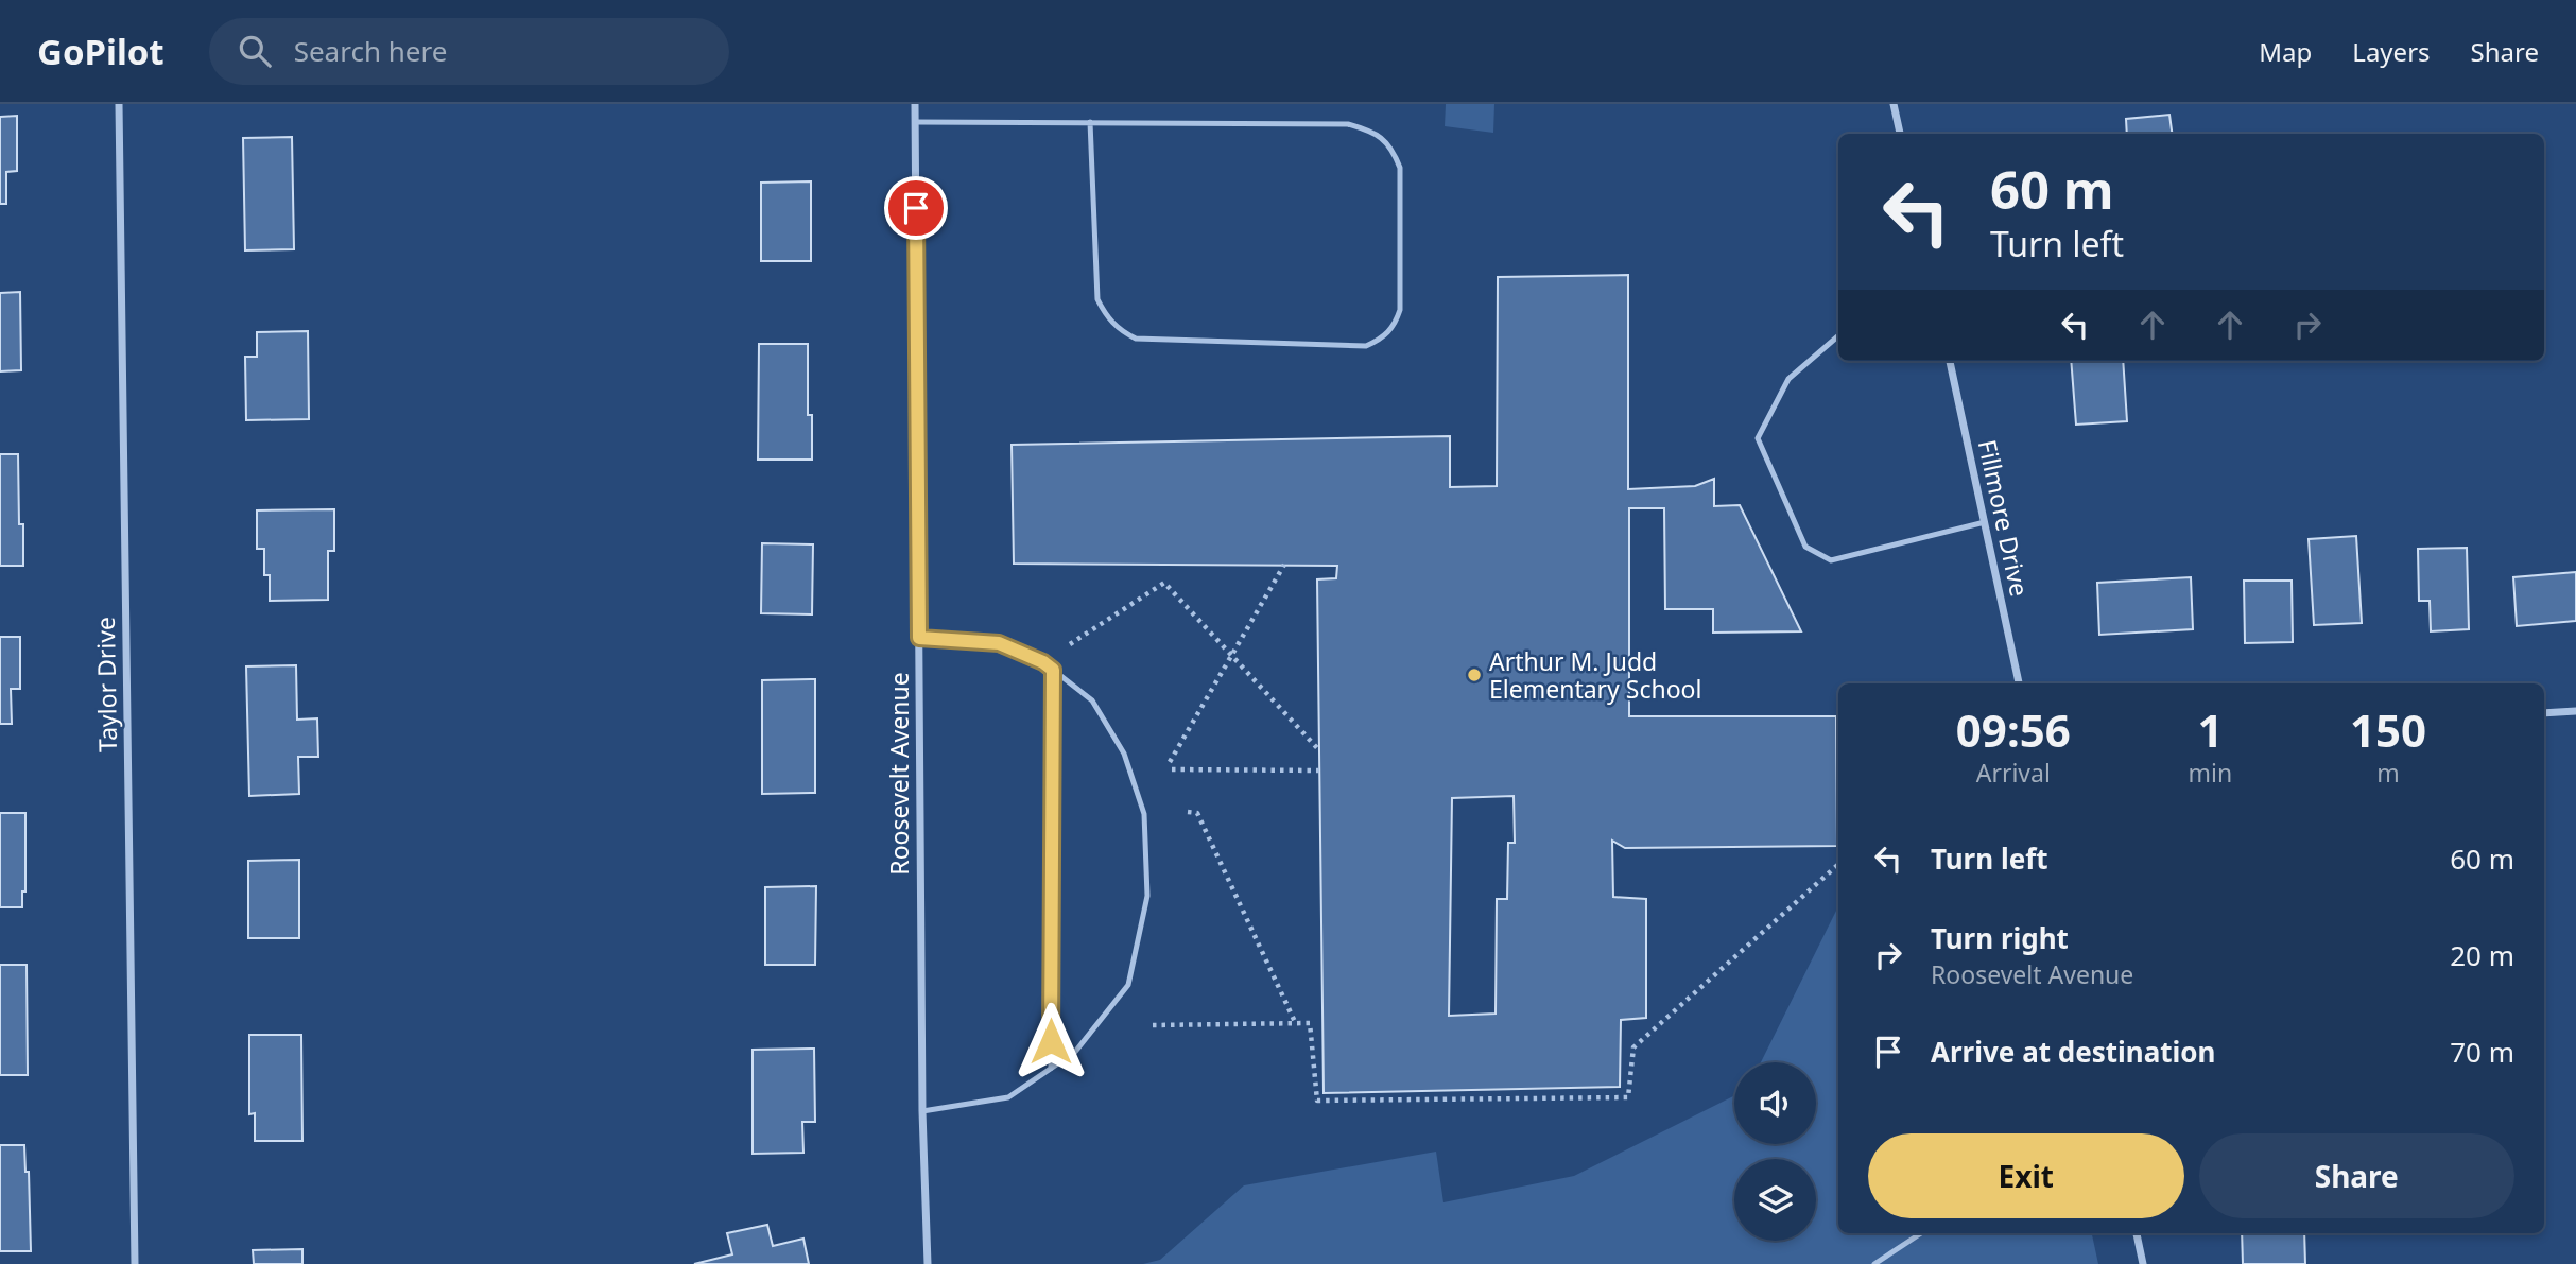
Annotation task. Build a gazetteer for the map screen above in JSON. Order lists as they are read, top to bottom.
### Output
{
  "streets": {
    "street": ["Fillmore Drive", "Taylor Drive", "Roosevelt Avenue"]
  },
  "places": ["Arthur M. Judd Elementary School"],
  "page": {
    "header": "GoPilot",
    "search": "Search here",
    "nav": ["Map", "Layers", "Share"],
    "turn": ["60 m", "Turn left"],
    "eta": [
      "09:56",
      "Arrival",
      "1",
      "min",
      "150",
      "m"
    ],
    "list": [
      {
        "name": "Turn left",
        "value": "60 m"
      },
      {
        "name": "Turn right",
        "note": "Roosevelt Avenue",
        "value": "20 m"
      },
      {
        "name": "Arrive at destination",
        "value": "70 m"
      }
    ],
    "buttons": ["Exit", "Share"]
  }
}
